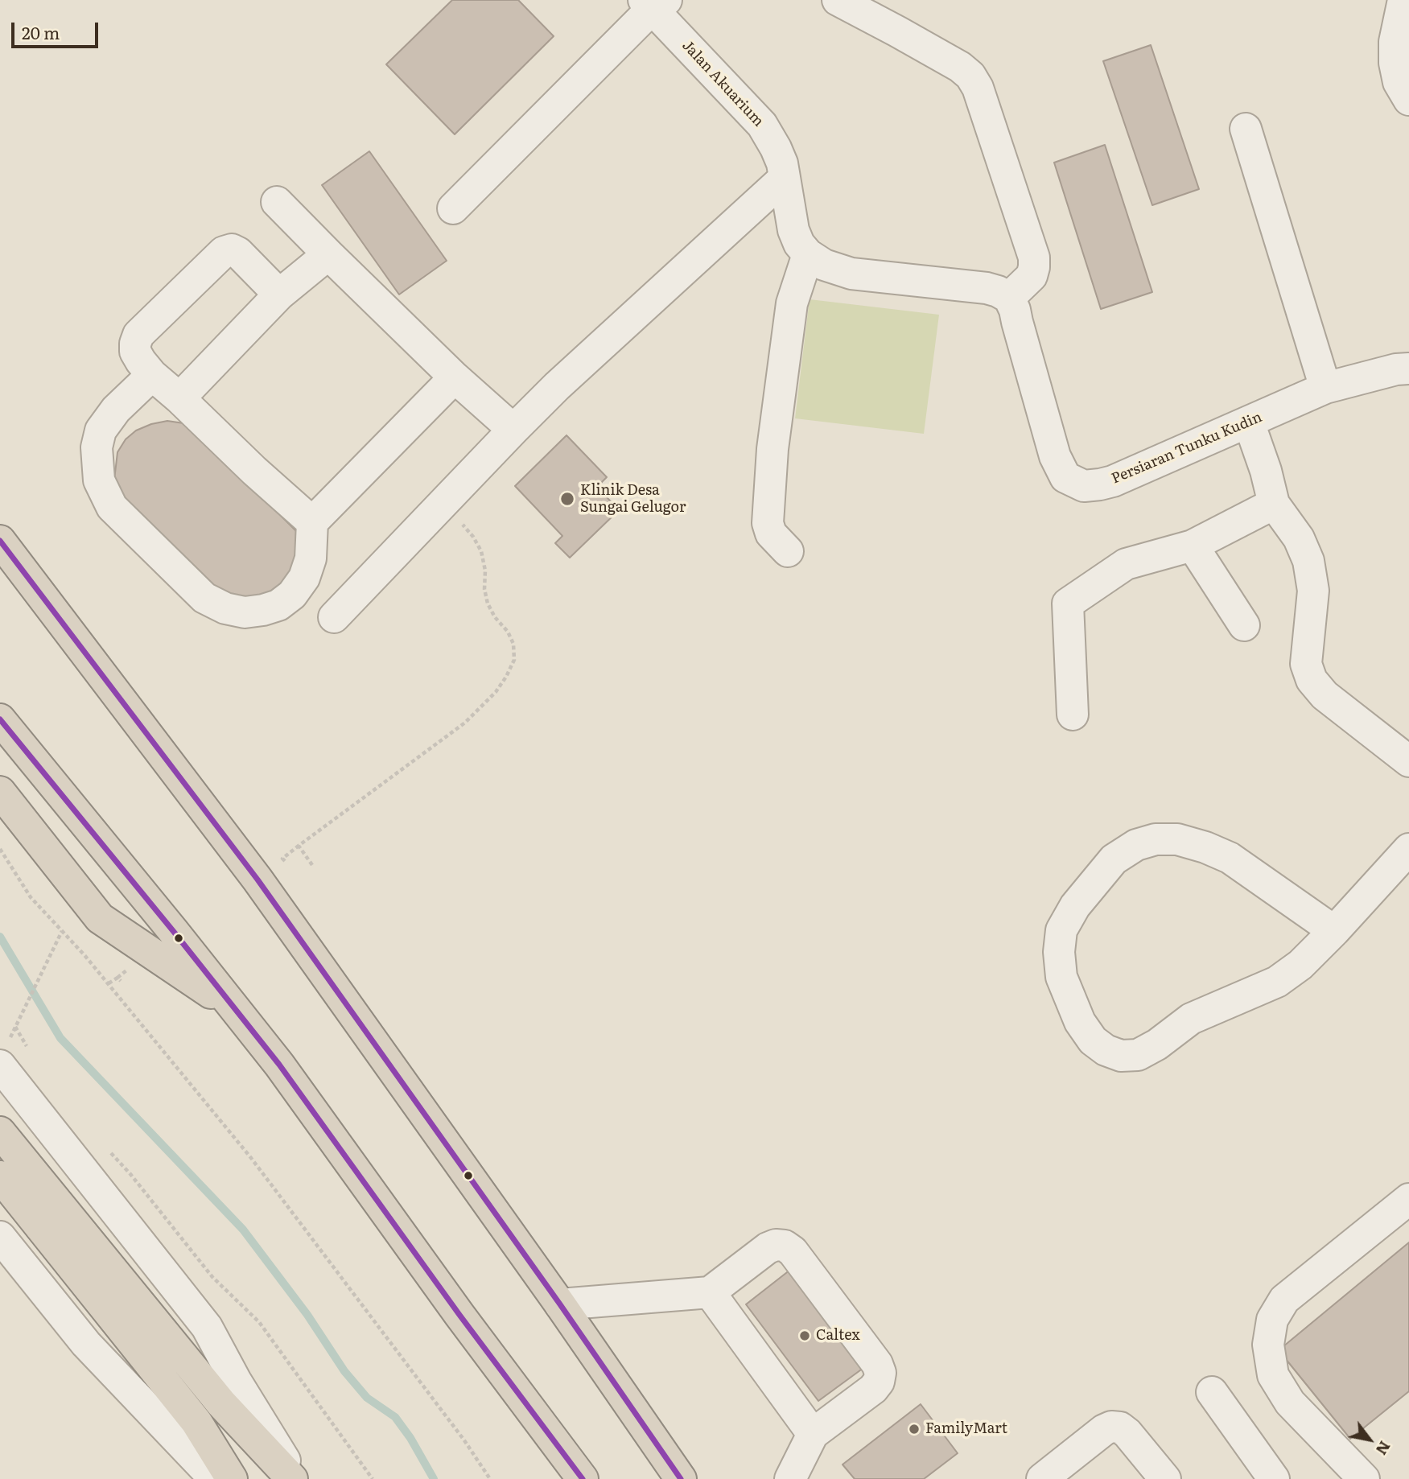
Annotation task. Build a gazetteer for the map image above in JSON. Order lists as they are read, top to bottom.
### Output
{
  "streets": {
    "street": ["Jalan Akuarium", "Persiaran Tunku Kudin"]
  },
  "places": ["Klinik Desa Sungai Gelugor", "Caltex", "FamilyMart"],
  "scale_bar": "20 m",
  "north": "bottom right"
}
